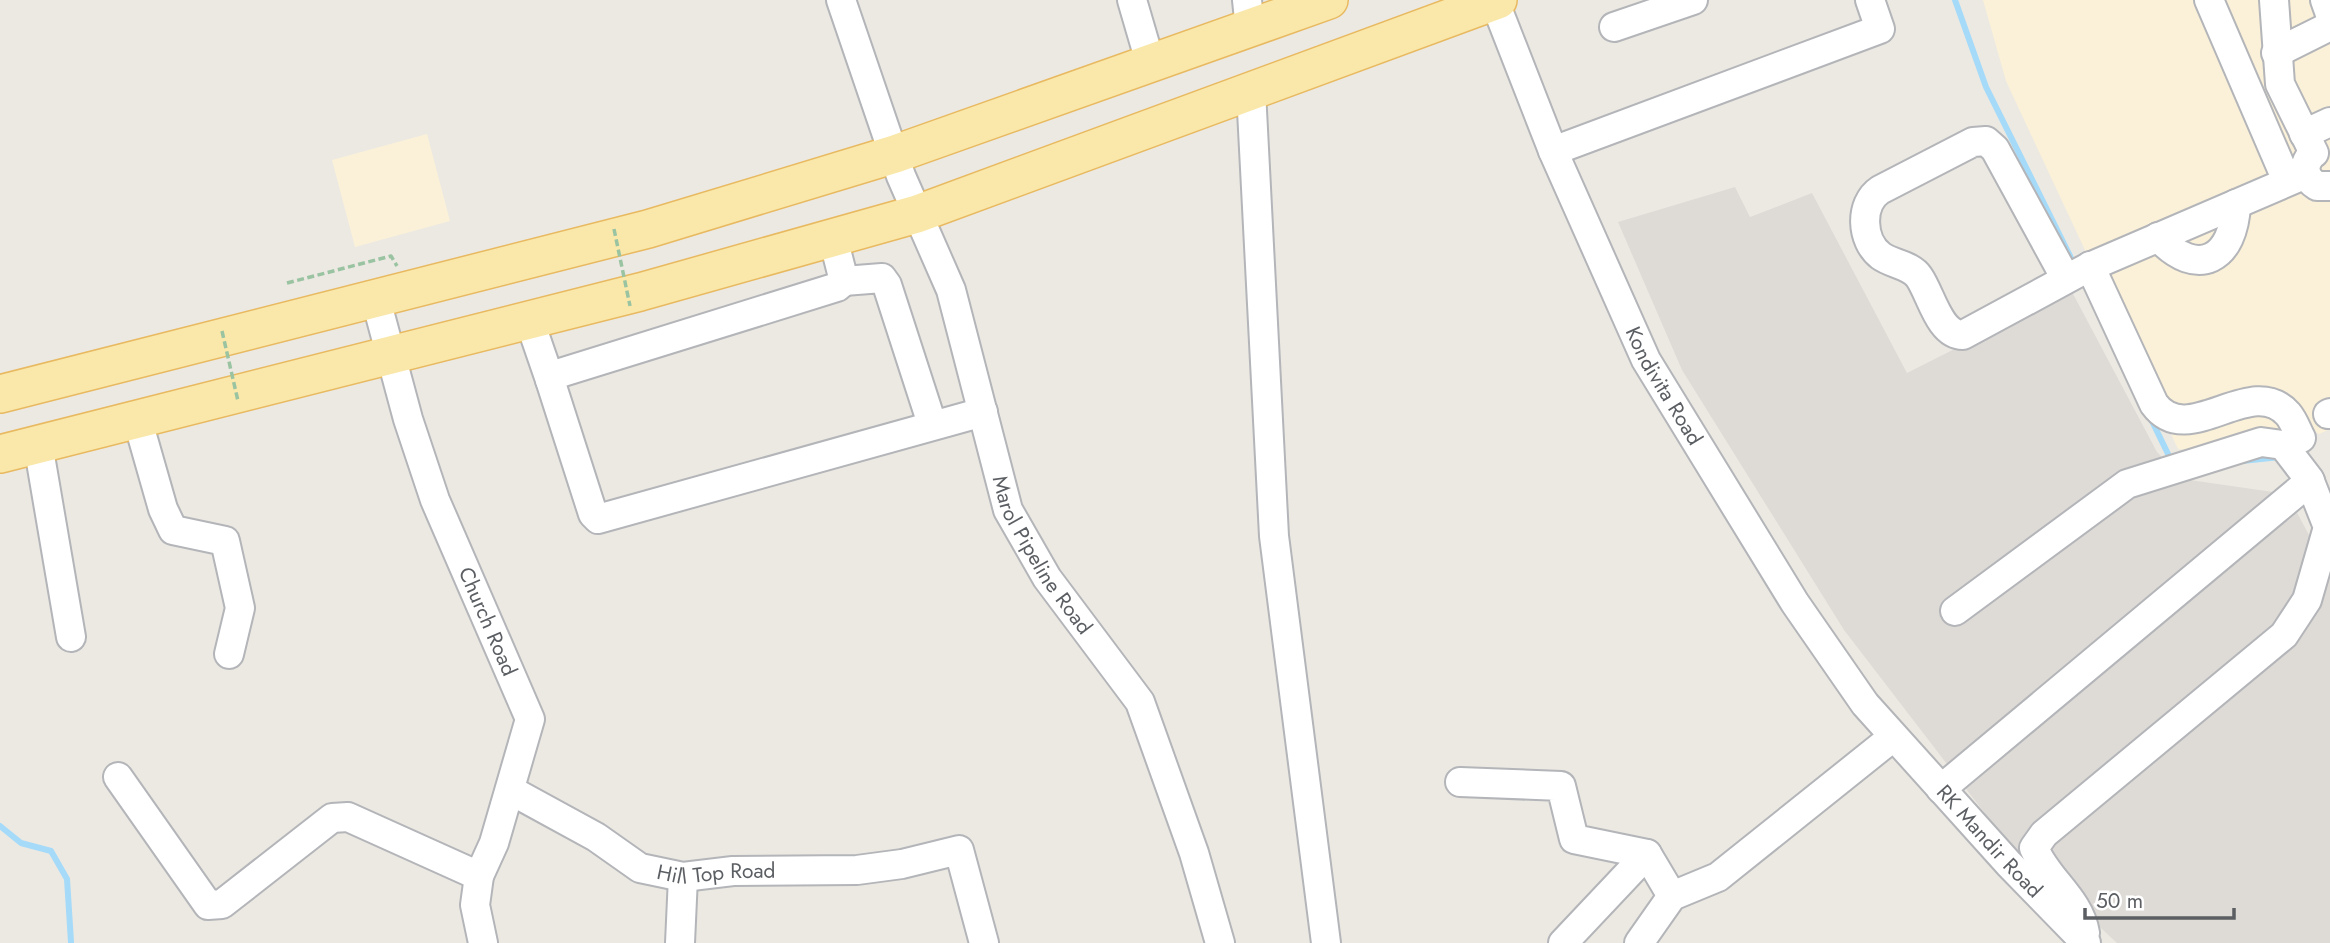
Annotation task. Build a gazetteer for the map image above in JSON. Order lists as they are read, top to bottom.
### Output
{
  "streets": {
    "street": [
      "Kondivita Road",
      "Marol Pipeline Road",
      "Church Road",
      "RK Mandir Road",
      "Hill Top Road"
    ]
  },
  "crossings": [
    ["Kondivita Road", "RK Mandir Road"],
    ["Church Road", "Hill Top Road"]
  ],
  "scale_bar": "50 m"
}
